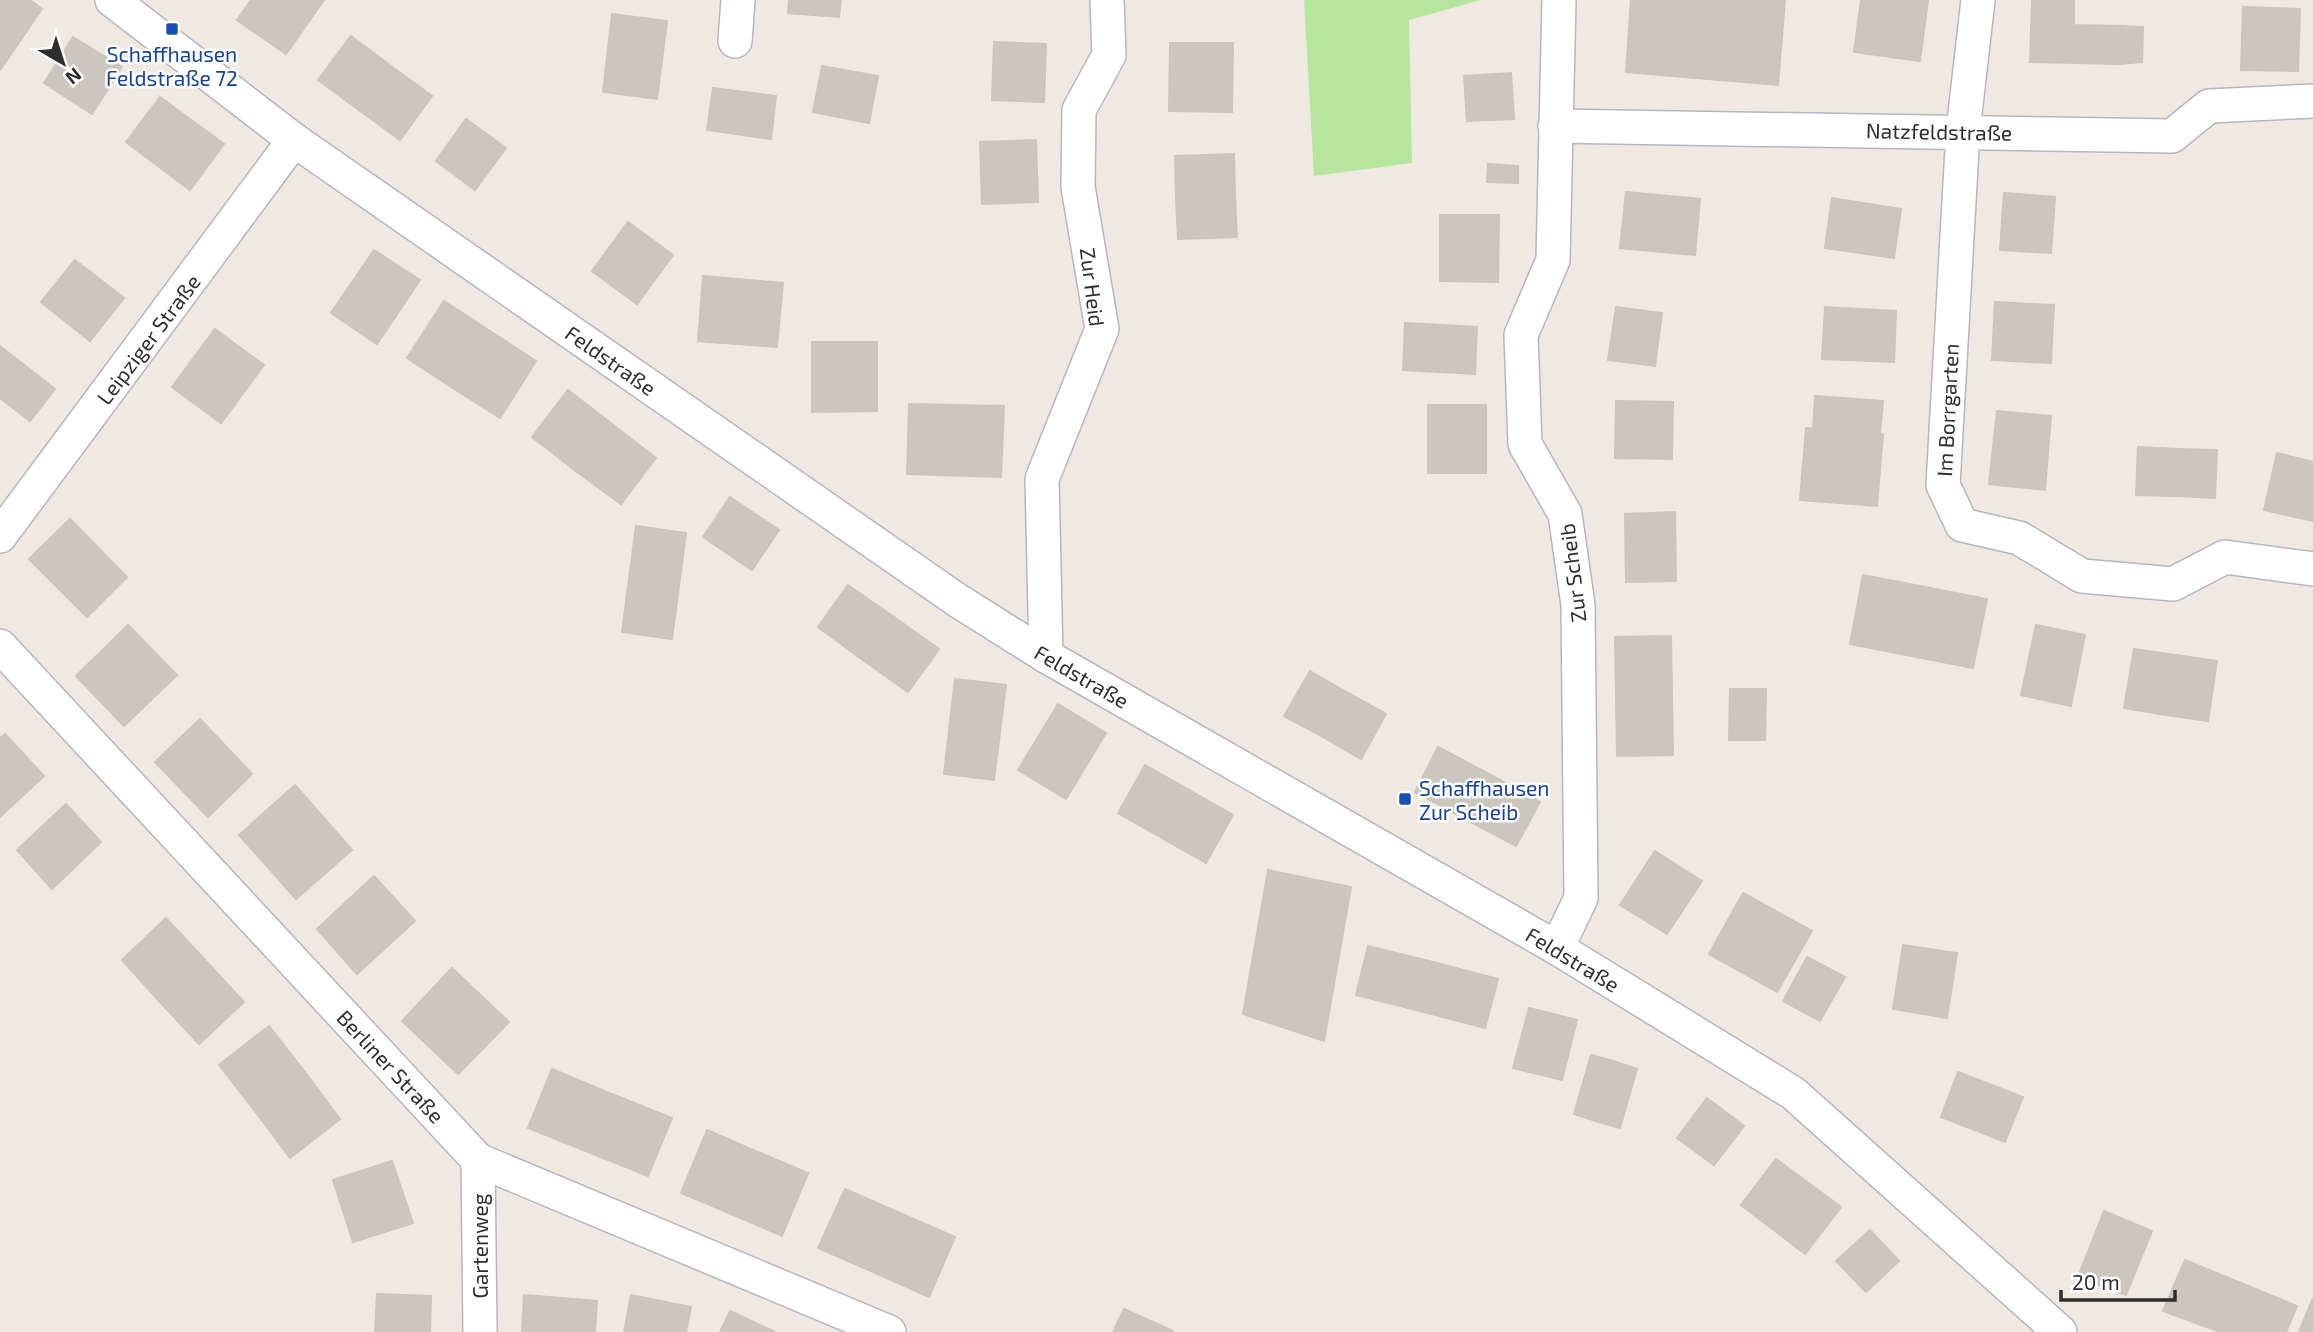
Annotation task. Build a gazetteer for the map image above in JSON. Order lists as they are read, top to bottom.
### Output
{
  "streets": {
    "street": [
      "Natzfeldstraße",
      "Zur Heid",
      "Leipziger Straße",
      "Feldstraße",
      "Im Borrgarten",
      "Zur Scheib",
      "Berliner Straße",
      "Gartenweg"
    ]
  },
  "crossings": [
    ["Natzfeldstraße", "Im Borrgarten"],
    ["Natzfeldstraße", "Zur Scheib"],
    ["Zur Heid", "Feldstraße"],
    ["Leipziger Straße", "Feldstraße"],
    ["Feldstraße", "Zur Scheib"],
    ["Berliner Straße", "Gartenweg"]
  ],
  "places": {
    "transit": ["Schaffhausen Feldstraße 72", "Schaffhausen Zur Scheib"]
  },
  "scale_bar": "20 m",
  "north": "bottom right"
}
